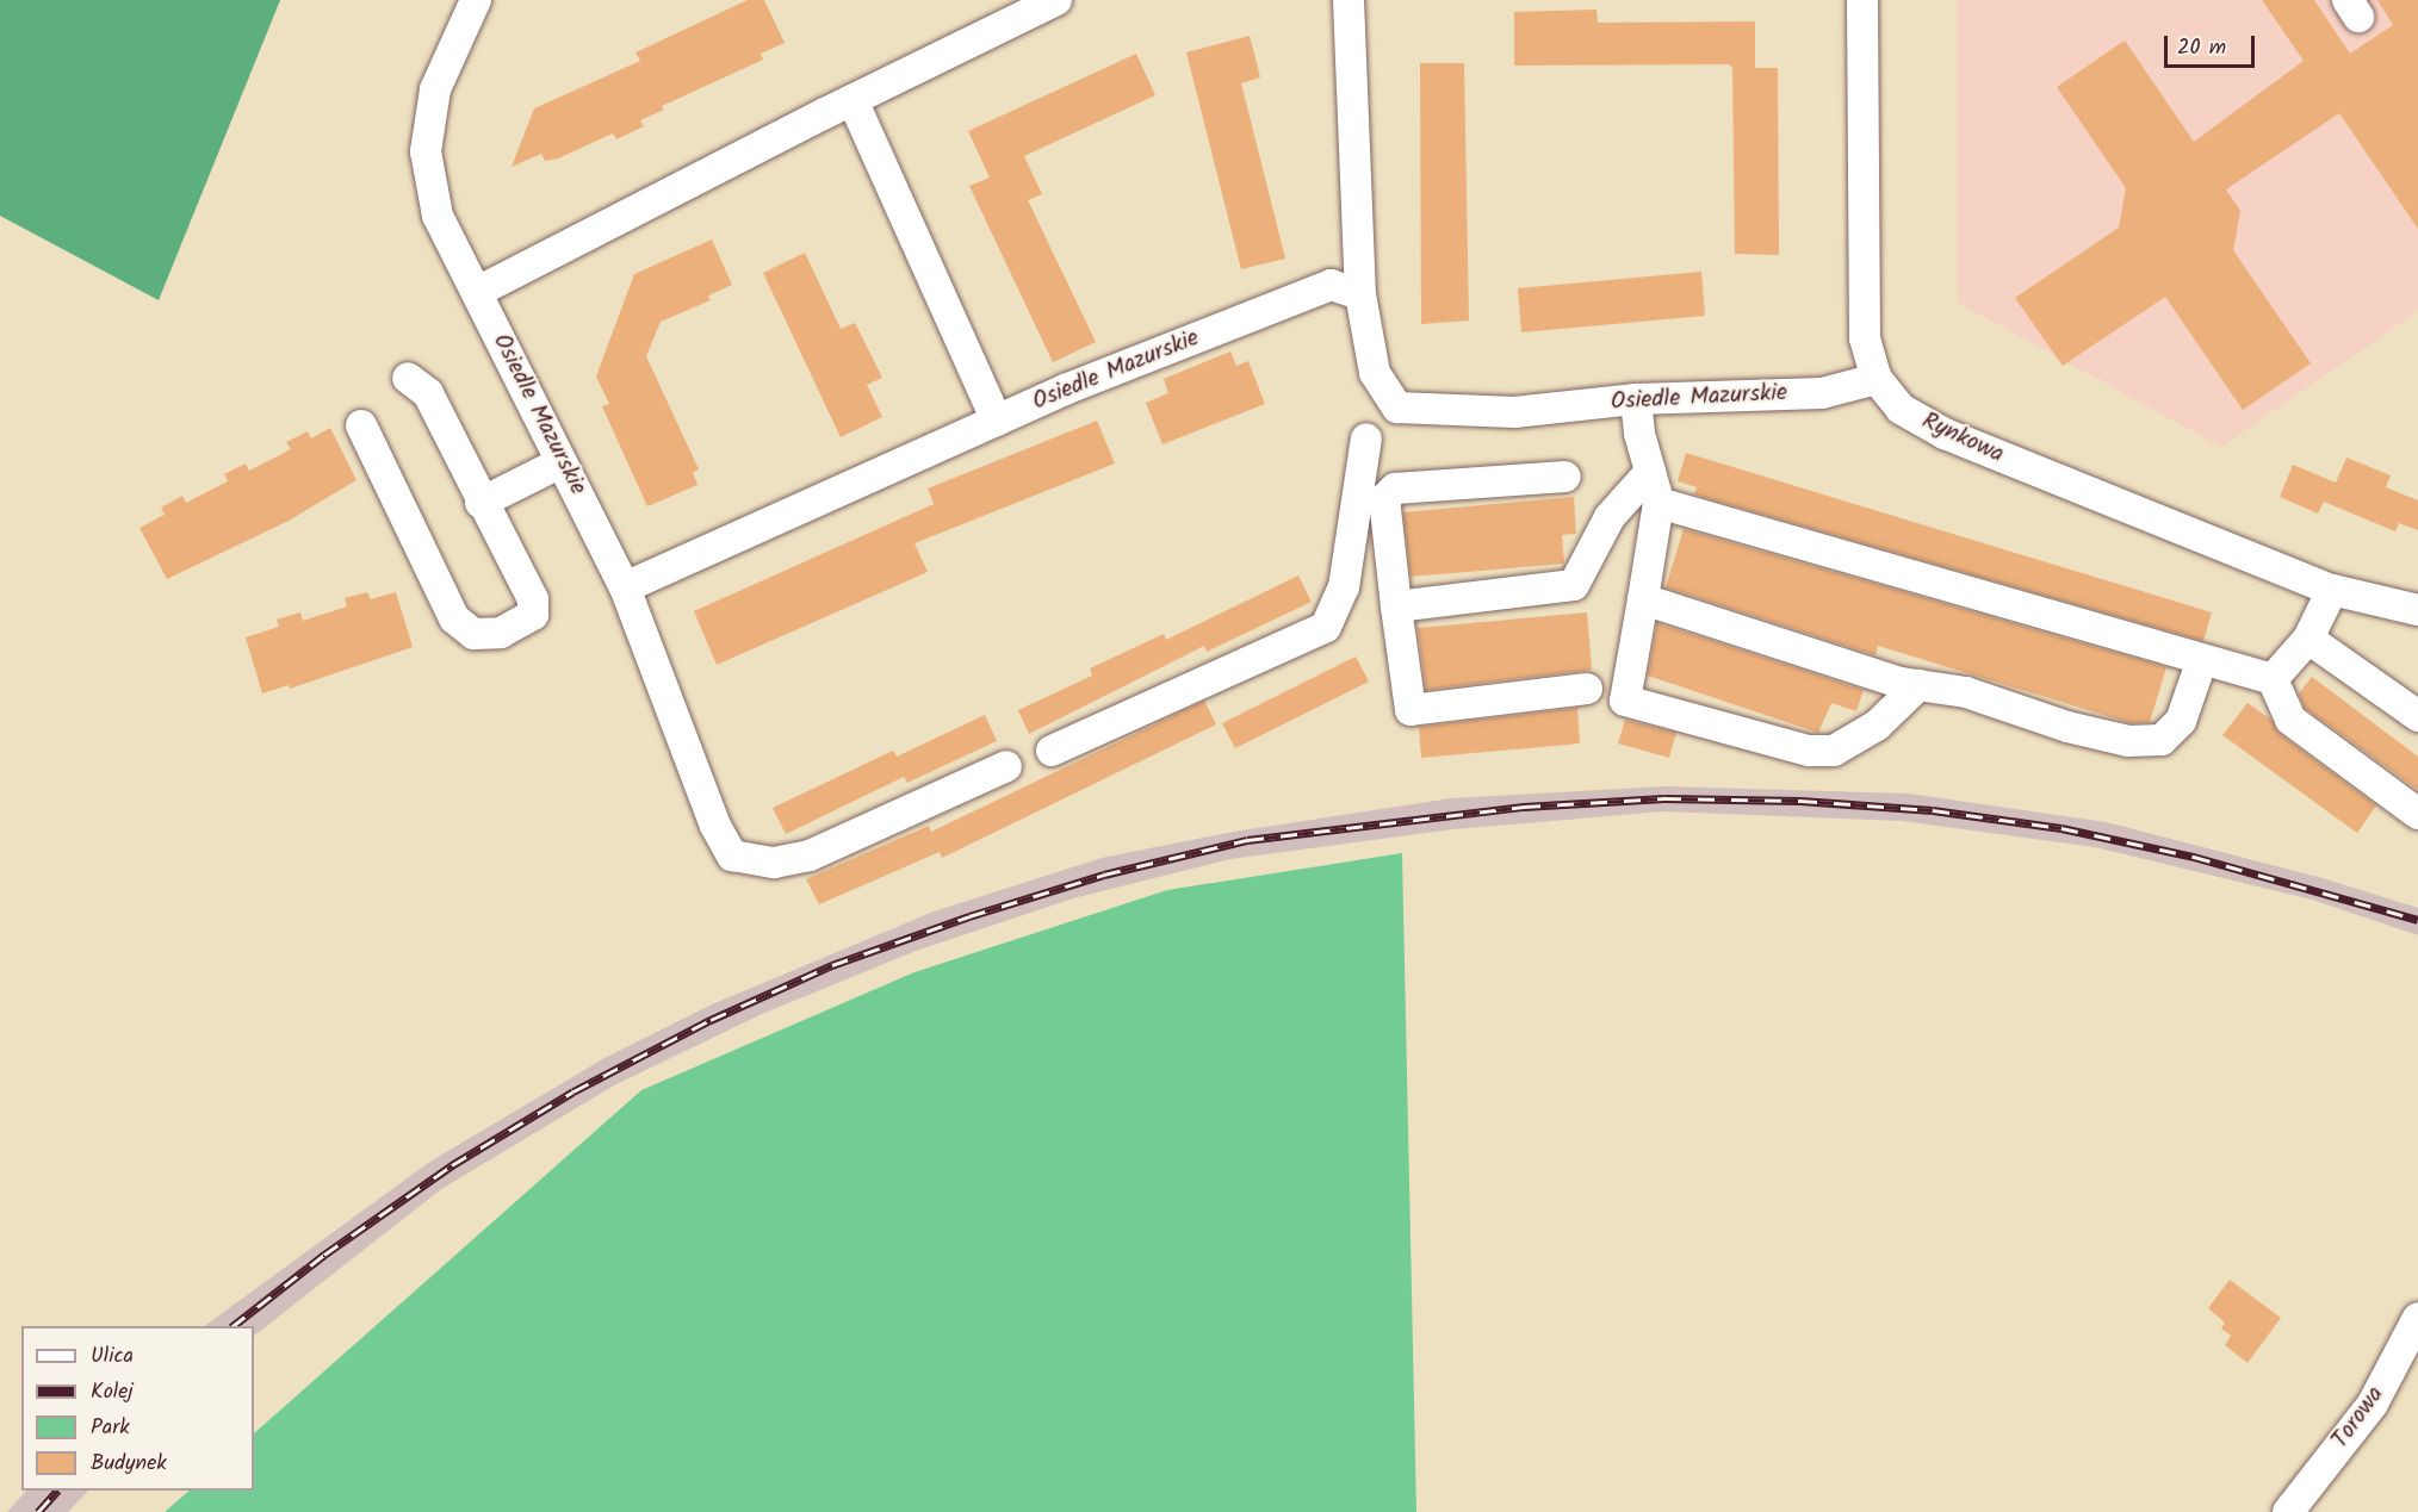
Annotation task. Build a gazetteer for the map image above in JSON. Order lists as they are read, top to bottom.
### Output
{
  "streets": {
    "street": ["Osiedle Mazurskie", "Rynkowa", "Torowa"]
  },
  "crossings": [
    ["Osiedle Mazurskie", "Rynkowa"]
  ],
  "legend": [
    "Ulica",
    "Kolej",
    "Park",
    "Budynek"
  ],
  "scale_bar": "20 m"
}
